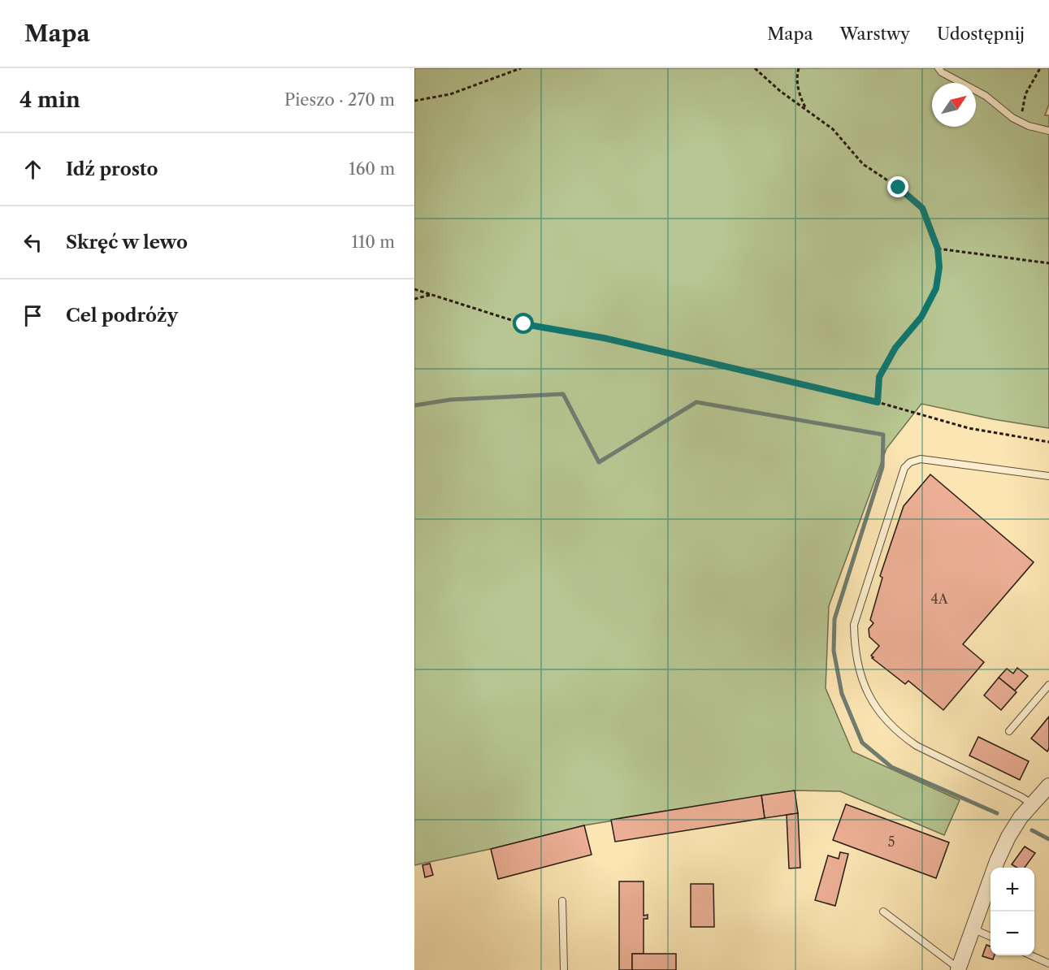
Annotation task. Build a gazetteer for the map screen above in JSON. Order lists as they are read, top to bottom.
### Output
{
  "house_numbers": ["4A", "5"],
  "north": "top right",
  "page": {
    "header": "Mapa",
    "nav": ["Mapa", "Warstwy", "Udostępnij"],
    "heading": ["4 min", "Pieszo · 270 m"],
    "list": [
      ["Idź prosto", "160 m"],
      ["Skręć w lewo", "110 m"],
      "Cel podróży"
    ],
    "map_buttons": ["+", "−"]
  }
}
